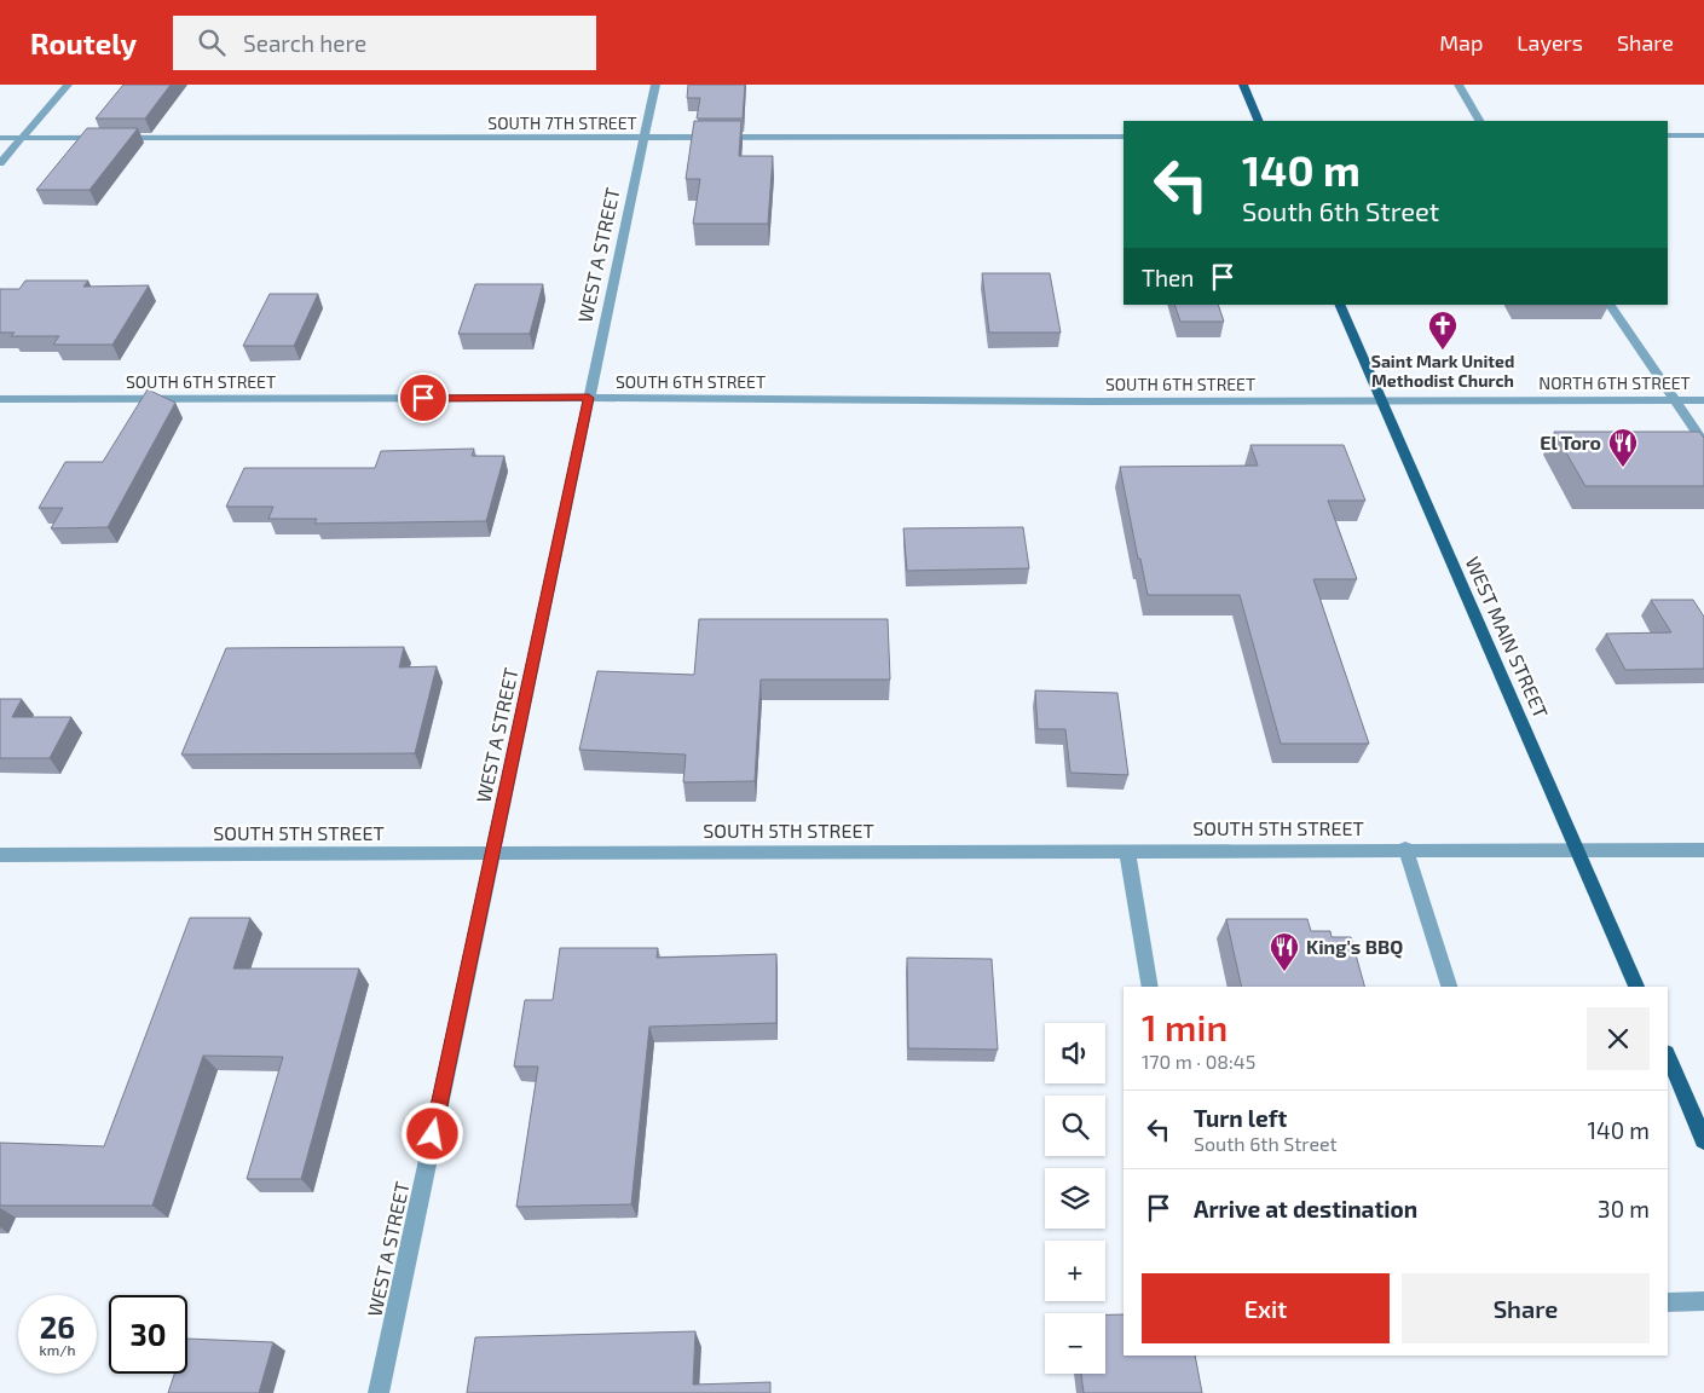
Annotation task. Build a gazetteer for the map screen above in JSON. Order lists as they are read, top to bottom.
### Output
{
  "streets": {
    "main road": ["WEST MAIN STREET"],
    "street": [
      "SOUTH 7TH STREET",
      "WEST A STREET",
      "SOUTH 6TH STREET",
      "NORTH 6TH STREET",
      "SOUTH 5TH STREET"
    ]
  },
  "crossings": [
    ["SOUTH 7TH STREET", "WEST A STREET"],
    ["WEST A STREET", "SOUTH 6TH STREET"],
    ["WEST A STREET", "SOUTH 5TH STREET"],
    ["SOUTH 6TH STREET", "NORTH 6TH STREET"],
    ["SOUTH 6TH STREET", "WEST MAIN STREET"],
    ["NORTH 6TH STREET", "WEST MAIN STREET"],
    ["WEST MAIN STREET", "SOUTH 5TH STREET"]
  ],
  "places": {
    "church": ["Saint Mark United Methodist Church"],
    "restaurant": ["El Toro", "King's BBQ"]
  },
  "page": {
    "header": "Routely",
    "search": "Search here",
    "nav": ["Map", "Layers", "Share"],
    "turn": ["140 m", "South 6th Street"],
    "then": "Then",
    "heading": ["1 min", "170 m · 08:45"],
    "map_buttons": ["+", "−"],
    "list": [
      {
        "name": "Turn left",
        "note": "South 6th Street",
        "value": "140 m"
      },
      {
        "name": "Arrive at destination",
        "value": "30 m"
      }
    ],
    "buttons": ["Exit", "Share"],
    "speed": "26 km/h",
    "limit": "30"
  }
}
